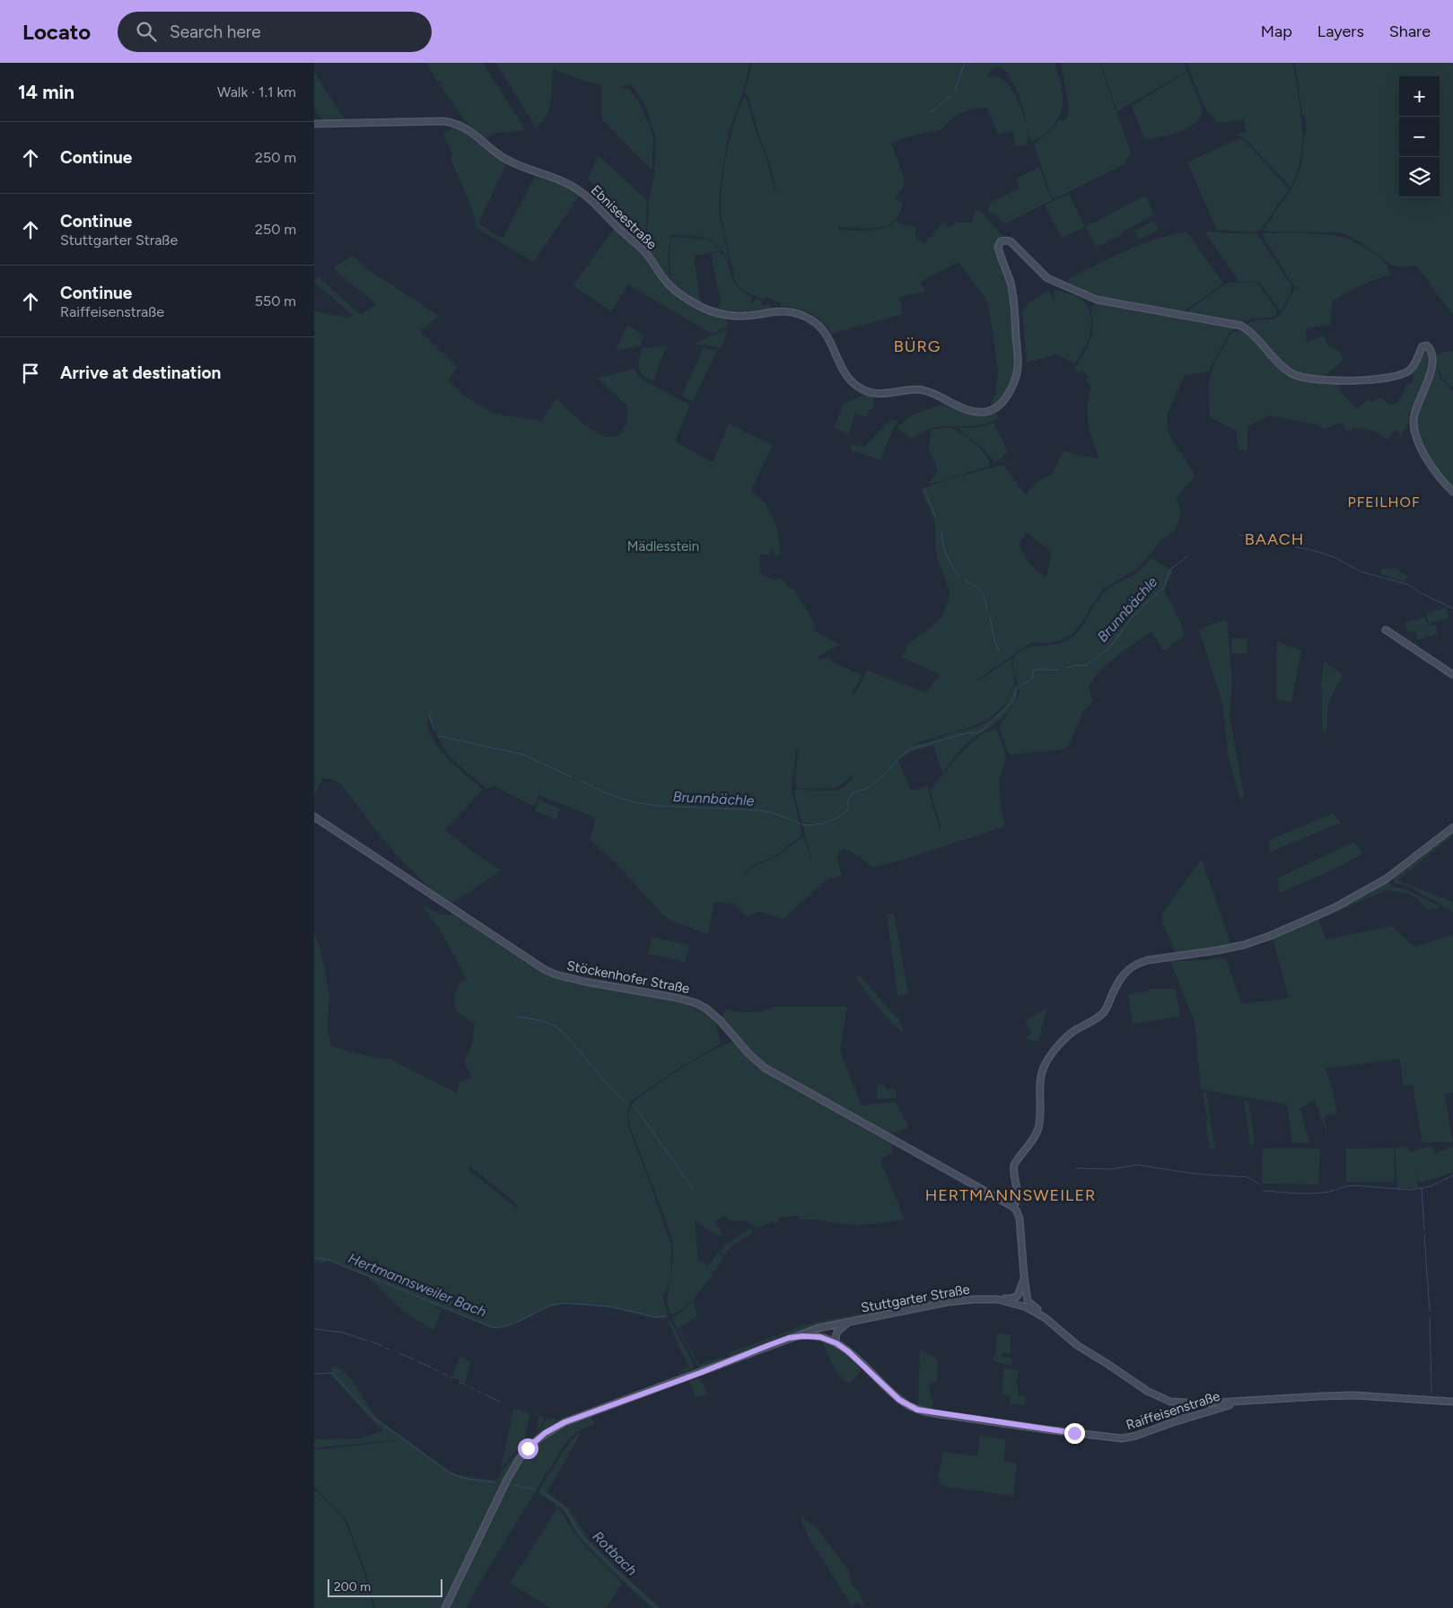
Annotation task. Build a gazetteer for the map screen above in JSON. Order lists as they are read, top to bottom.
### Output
{
  "streets": {
    "street": [
      "Ebniseestraße",
      "Stöckenhofer Straße",
      "Stuttgarter Straße",
      "Raiffeisenstraße"
    ]
  },
  "crossings": [
    ["Stuttgarter Straße", "Raiffeisenstraße"]
  ],
  "districts": [
    "BÜRG",
    "PFEILHOF",
    "BAACH",
    "HERTMANNSWEILER"
  ],
  "water": ["Brunnbächle", "Hertmannsweiler Bach", "Rotbach"],
  "parks": ["Mädlesstein"],
  "scale_bar": "200 m",
  "page": {
    "header": "Locato",
    "search": "Search here",
    "nav": ["Map", "Layers", "Share"],
    "heading": ["14 min", "Walk · 1.1 km"],
    "map_buttons": ["+", "−"],
    "list": [
      ["Continue", "250 m"],
      ["Continue", "Stuttgarter Straße", "250 m"],
      ["Continue", "Raiffeisenstraße", "550 m"],
      "Arrive at destination"
    ],
    "scale": "200 m"
  }
}
